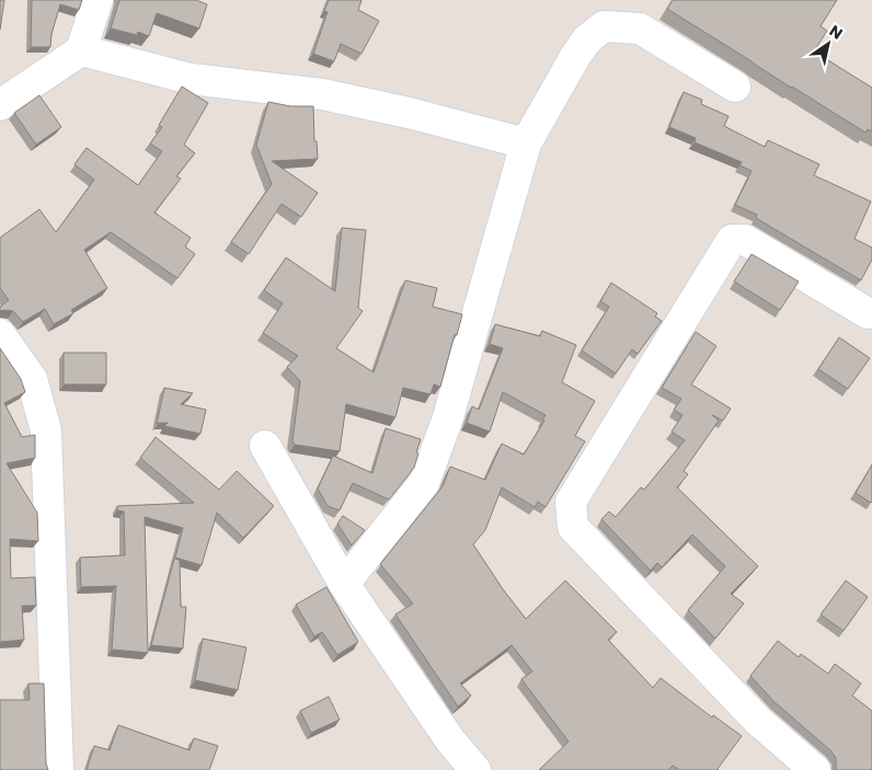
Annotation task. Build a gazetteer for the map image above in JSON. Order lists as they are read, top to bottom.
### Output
{
  "north": "top right"
}
